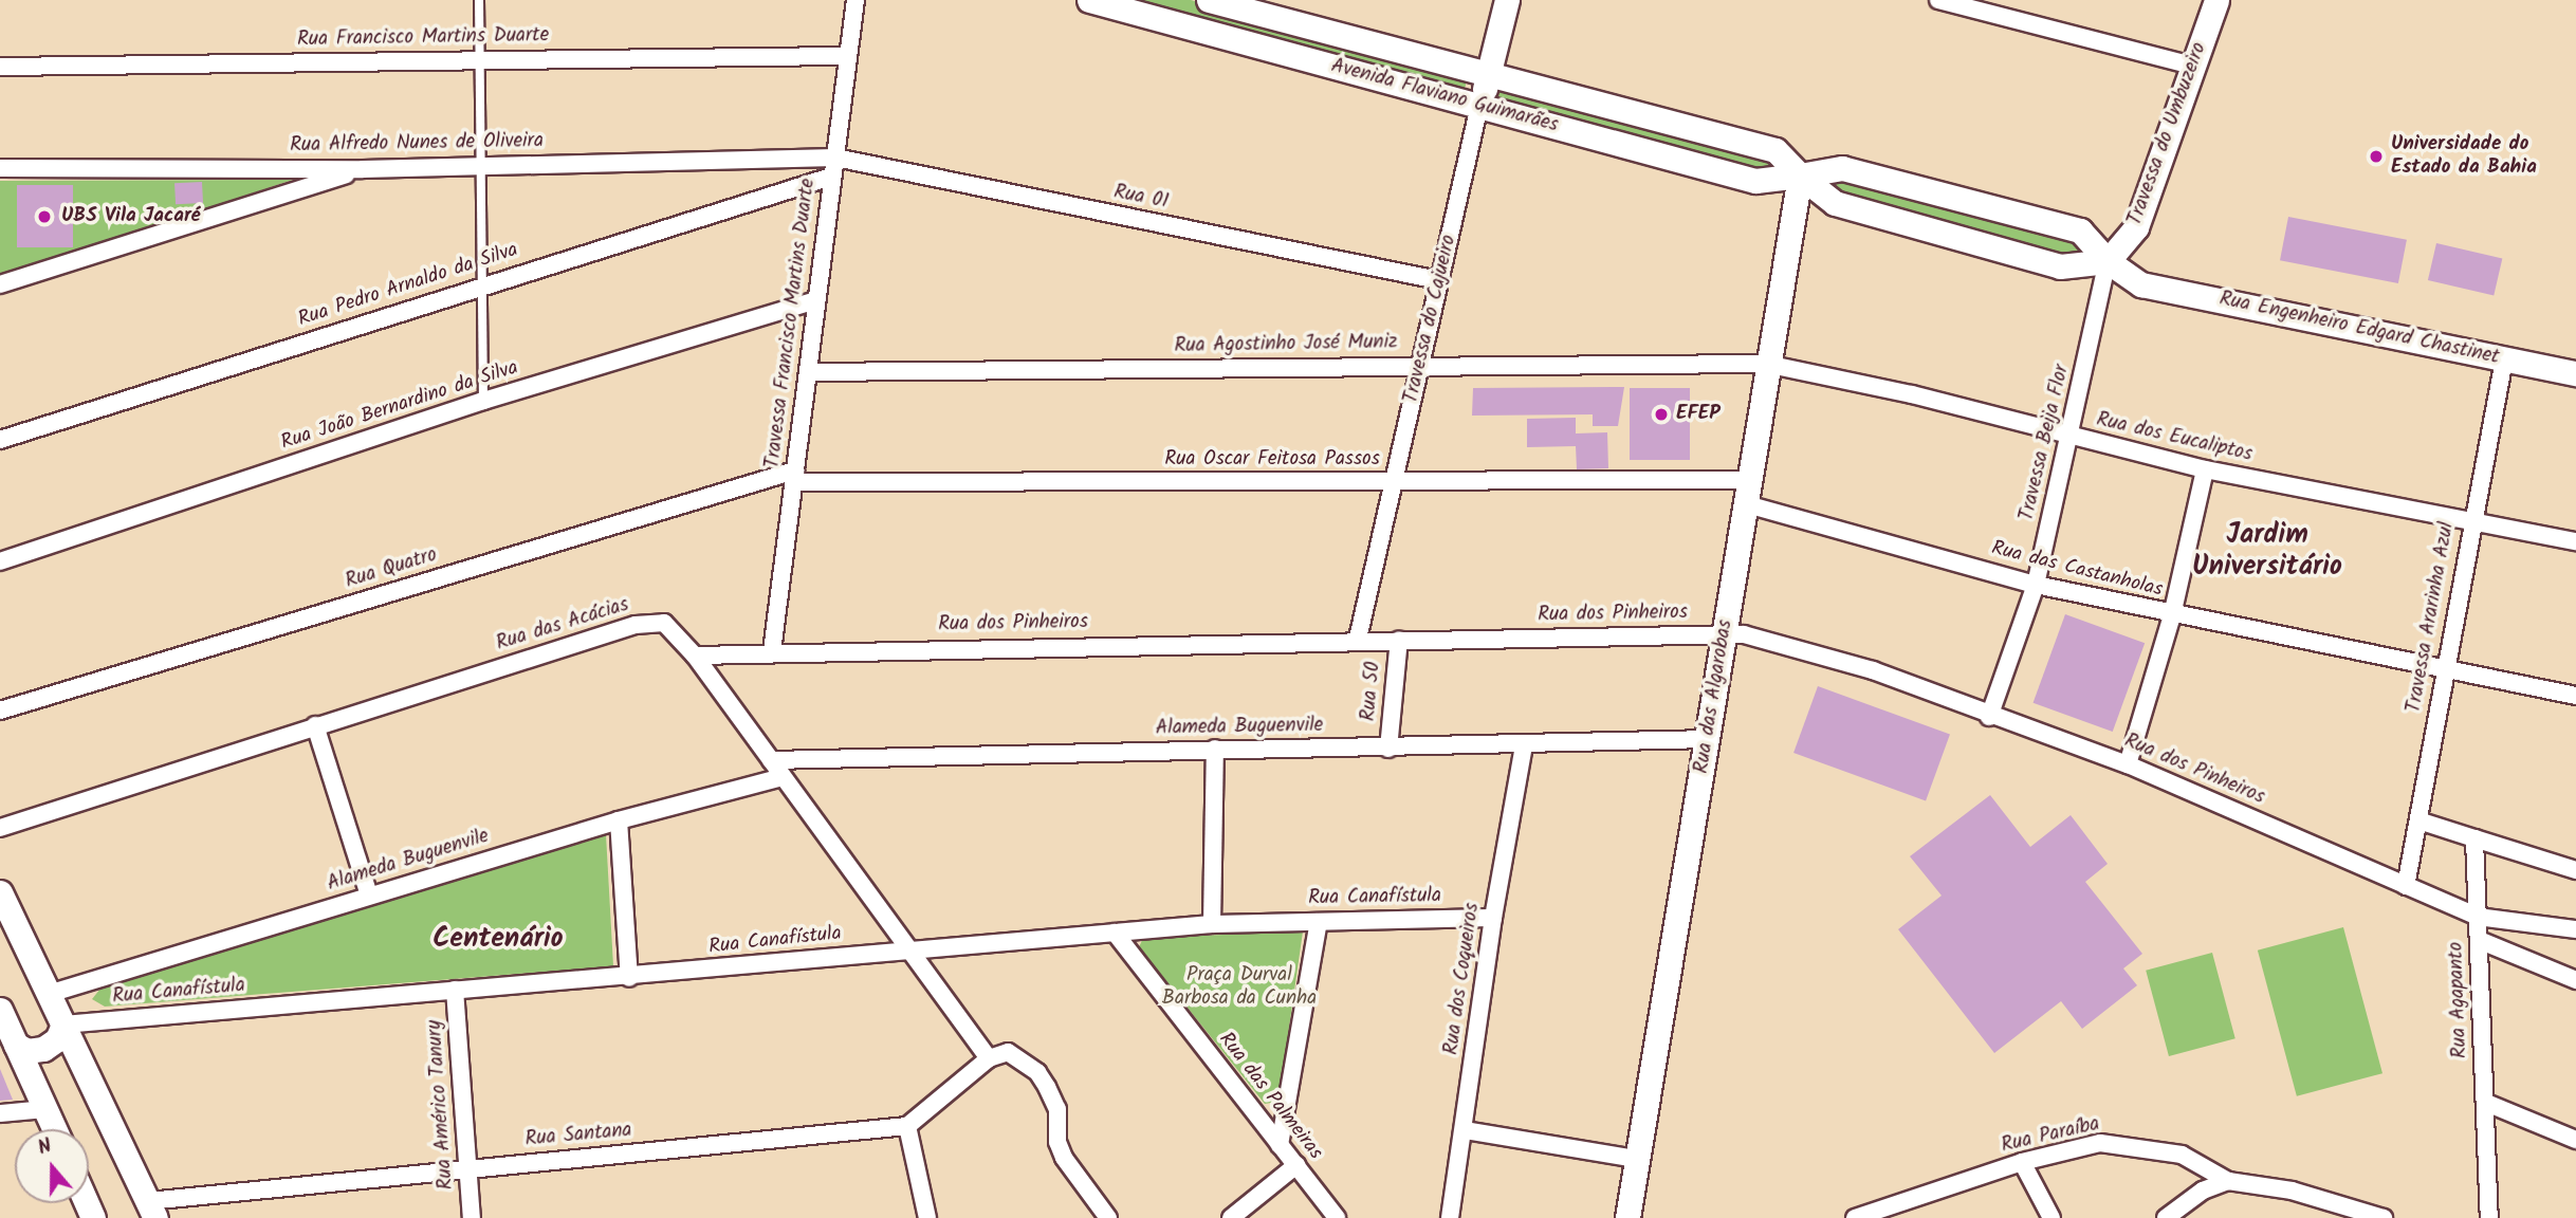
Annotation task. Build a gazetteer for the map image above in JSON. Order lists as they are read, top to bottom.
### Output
{
  "streets": {
    "main road": [
      "Avenida Flaviano Guimarães",
      "Travessa do Umbuzeiro",
      "Travessa do Cajueiro",
      "Rua Engenheiro Edgard Chastinet",
      "Rua das Algarobas"
    ],
    "street": [
      "Rua Francisco Martins Duarte",
      "Rua Alfredo Nunes de Oliveira",
      "Rua 01",
      "Rua Pedro Arnaldo da Silva",
      "Travessa Francisco Martins Duarte",
      "Rua Agostinho José Muniz",
      "Rua João Bernardino da Silva",
      "Rua dos Eucaliptos",
      "Travessa Beija Flor",
      "Rua Oscar Feitosa Passos",
      "Rua Quatro",
      "Rua das Castanholas",
      "Rua dos Pinheiros",
      "Travessa Ararinha Azul",
      "Rua das Acácias",
      "Rua 50",
      "Alameda Buguenvile",
      "Rua Canafístula",
      "Rua dos Coqueiros",
      "Rua Agapanto",
      "Rua das Palmeiras",
      "Rua Américo Tanury",
      "Rua Santana",
      "Rua Paraíba"
    ]
  },
  "crossings": [
    ["Rua Francisco Martins Duarte", "Travessa Francisco Martins Duarte"],
    ["Avenida Flaviano Guimarães", "Travessa do Umbuzeiro"],
    ["Avenida Flaviano Guimarães", "Travessa do Cajueiro"],
    ["Avenida Flaviano Guimarães", "Rua Engenheiro Edgard Chastinet"],
    ["Avenida Flaviano Guimarães", "Travessa Beija Flor"],
    ["Avenida Flaviano Guimarães", "Rua das Algarobas"],
    ["Travessa do Umbuzeiro", "Rua Engenheiro Edgard Chastinet"],
    ["Travessa do Umbuzeiro", "Travessa Beija Flor"],
    ["Rua Alfredo Nunes de Oliveira", "Rua 01"],
    ["Rua Alfredo Nunes de Oliveira", "Travessa Francisco Martins Duarte"],
    ["Rua 01", "Travessa do Cajueiro"],
    ["Rua 01", "Travessa Francisco Martins Duarte"],
    ["Rua Pedro Arnaldo da Silva", "Travessa Francisco Martins Duarte"],
    ["Travessa do Cajueiro", "Rua Agostinho José Muniz"],
    ["Travessa do Cajueiro", "Rua Oscar Feitosa Passos"],
    ["Travessa do Cajueiro", "Rua dos Pinheiros"],
    ["Travessa Francisco Martins Duarte", "Rua Agostinho José Muniz"],
    ["Travessa Francisco Martins Duarte", "Rua João Bernardino da Silva"],
    ["Travessa Francisco Martins Duarte", "Rua Oscar Feitosa Passos"],
    ["Travessa Francisco Martins Duarte", "Rua Quatro"],
    ["Travessa Francisco Martins Duarte", "Rua dos Pinheiros"],
    ["Rua Engenheiro Edgard Chastinet", "Travessa Beija Flor"],
    ["Rua Engenheiro Edgard Chastinet", "Travessa Ararinha Azul"],
    ["Rua Agostinho José Muniz", "Rua dos Eucaliptos"],
    ["Rua Agostinho José Muniz", "Rua das Algarobas"],
    ["Rua dos Eucaliptos", "Travessa Beija Flor"],
    ["Rua dos Eucaliptos", "Travessa Ararinha Azul"],
    ["Rua dos Eucaliptos", "Rua das Algarobas"],
    ["Travessa Beija Flor", "Rua das Castanholas"],
    ["Travessa Beija Flor", "Rua dos Pinheiros"],
    ["Rua Oscar Feitosa Passos", "Rua Quatro"],
    ["Rua Oscar Feitosa Passos", "Rua das Castanholas"],
    ["Rua Oscar Feitosa Passos", "Rua das Algarobas"],
    ["Rua das Castanholas", "Travessa Ararinha Azul"],
    ["Rua das Castanholas", "Rua das Algarobas"],
    ["Rua dos Pinheiros", "Travessa Ararinha Azul"],
    ["Rua dos Pinheiros", "Rua das Acácias"],
    ["Rua dos Pinheiros", "Rua 50"],
    ["Rua dos Pinheiros", "Rua das Algarobas"],
    ["Rua dos Pinheiros", "Rua Agapanto"],
    ["Rua das Acácias", "Alameda Buguenvile"],
    ["Rua das Acácias", "Rua Canafístula"],
    ["Rua 50", "Alameda Buguenvile"],
    ["Rua das Algarobas", "Alameda Buguenvile"],
    ["Alameda Buguenvile", "Rua dos Coqueiros"],
    ["Rua Canafístula", "Rua dos Coqueiros"],
    ["Rua Canafístula", "Rua das Palmeiras"],
    ["Rua Canafístula", "Rua Américo Tanury"],
    ["Rua Américo Tanury", "Rua Santana"]
  ],
  "districts": ["Jardim Universitário", "Centenário"],
  "parks": ["Praça Durval Barbosa da Cunha"],
  "places": ["Universidade do Estado da Bahia", "UBS Vila Jacaré", "EFEP"],
  "north": "top"
}
